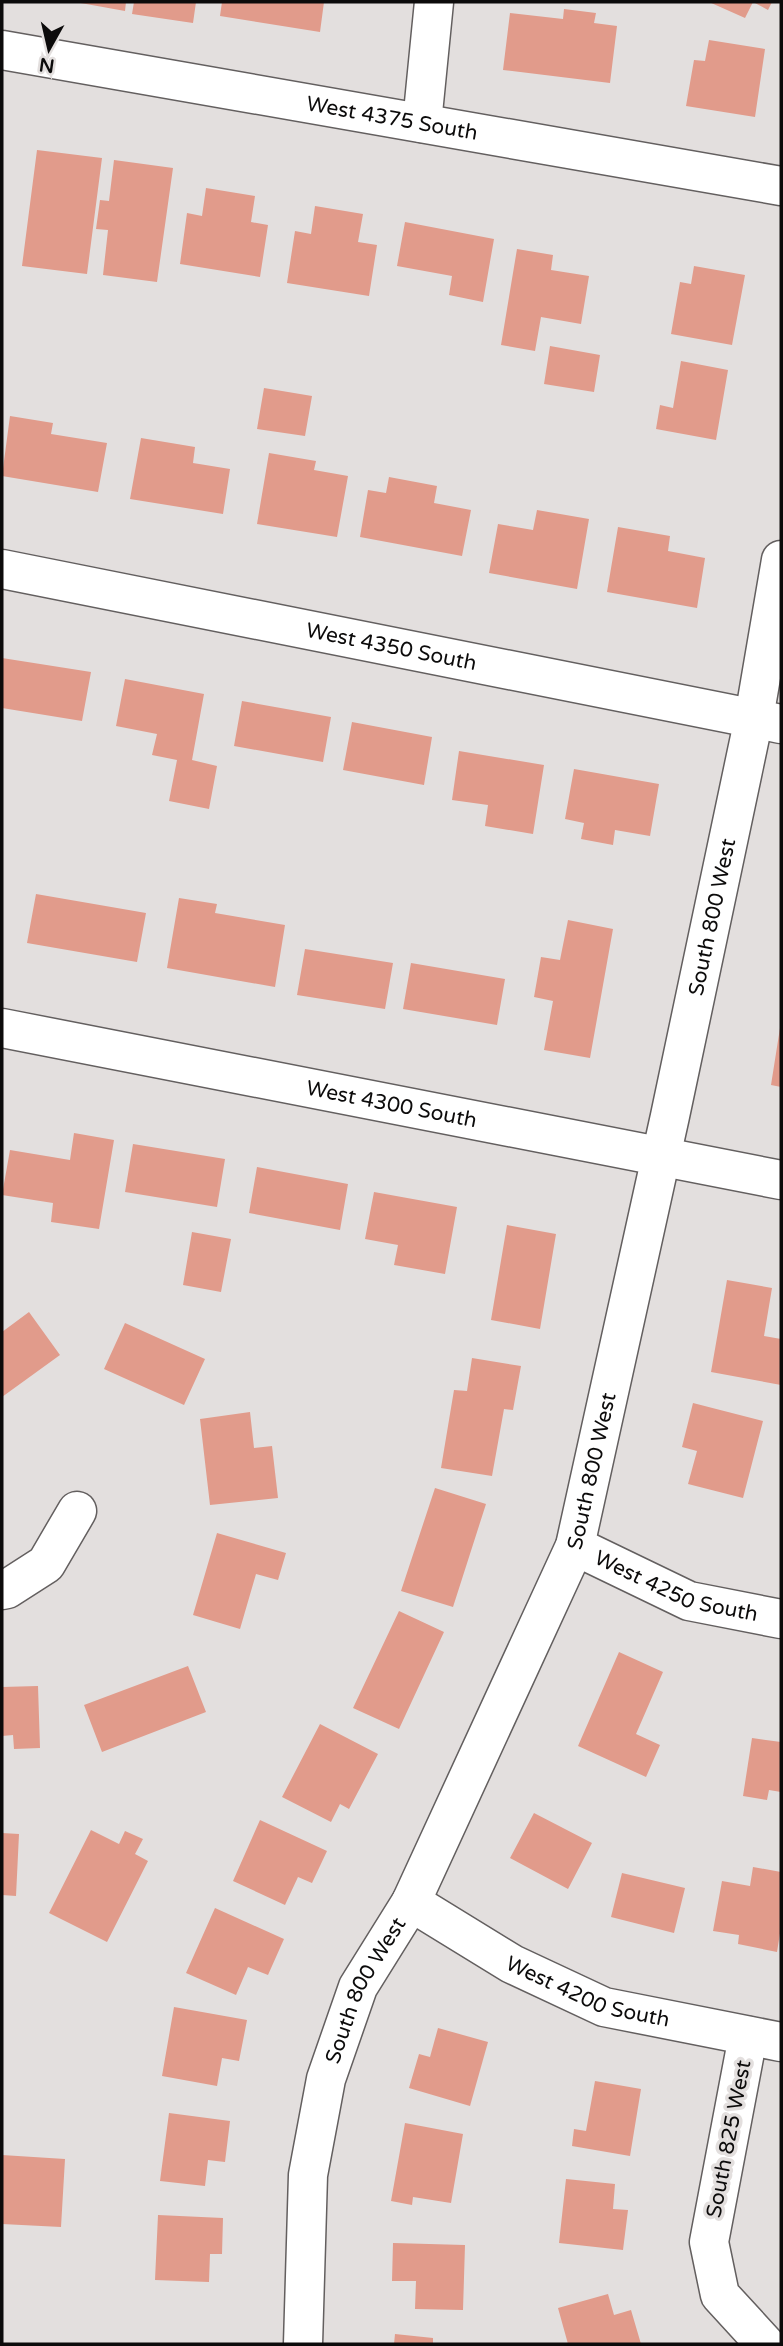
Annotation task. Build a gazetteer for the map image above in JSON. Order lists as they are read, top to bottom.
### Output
{
  "streets": {
    "street": [
      "West 4375 South",
      "West 4350 South",
      "South 800 West",
      "West 4300 South",
      "West 4250 South",
      "West 4200 South",
      "South 825 West"
    ]
  },
  "crossings": [
    ["West 4350 South", "South 800 West"],
    ["South 800 West", "West 4300 South"],
    ["South 800 West", "West 4250 South"],
    ["South 800 West", "West 4200 South"],
    ["West 4200 South", "South 825 West"]
  ],
  "north": "bottom"
}
